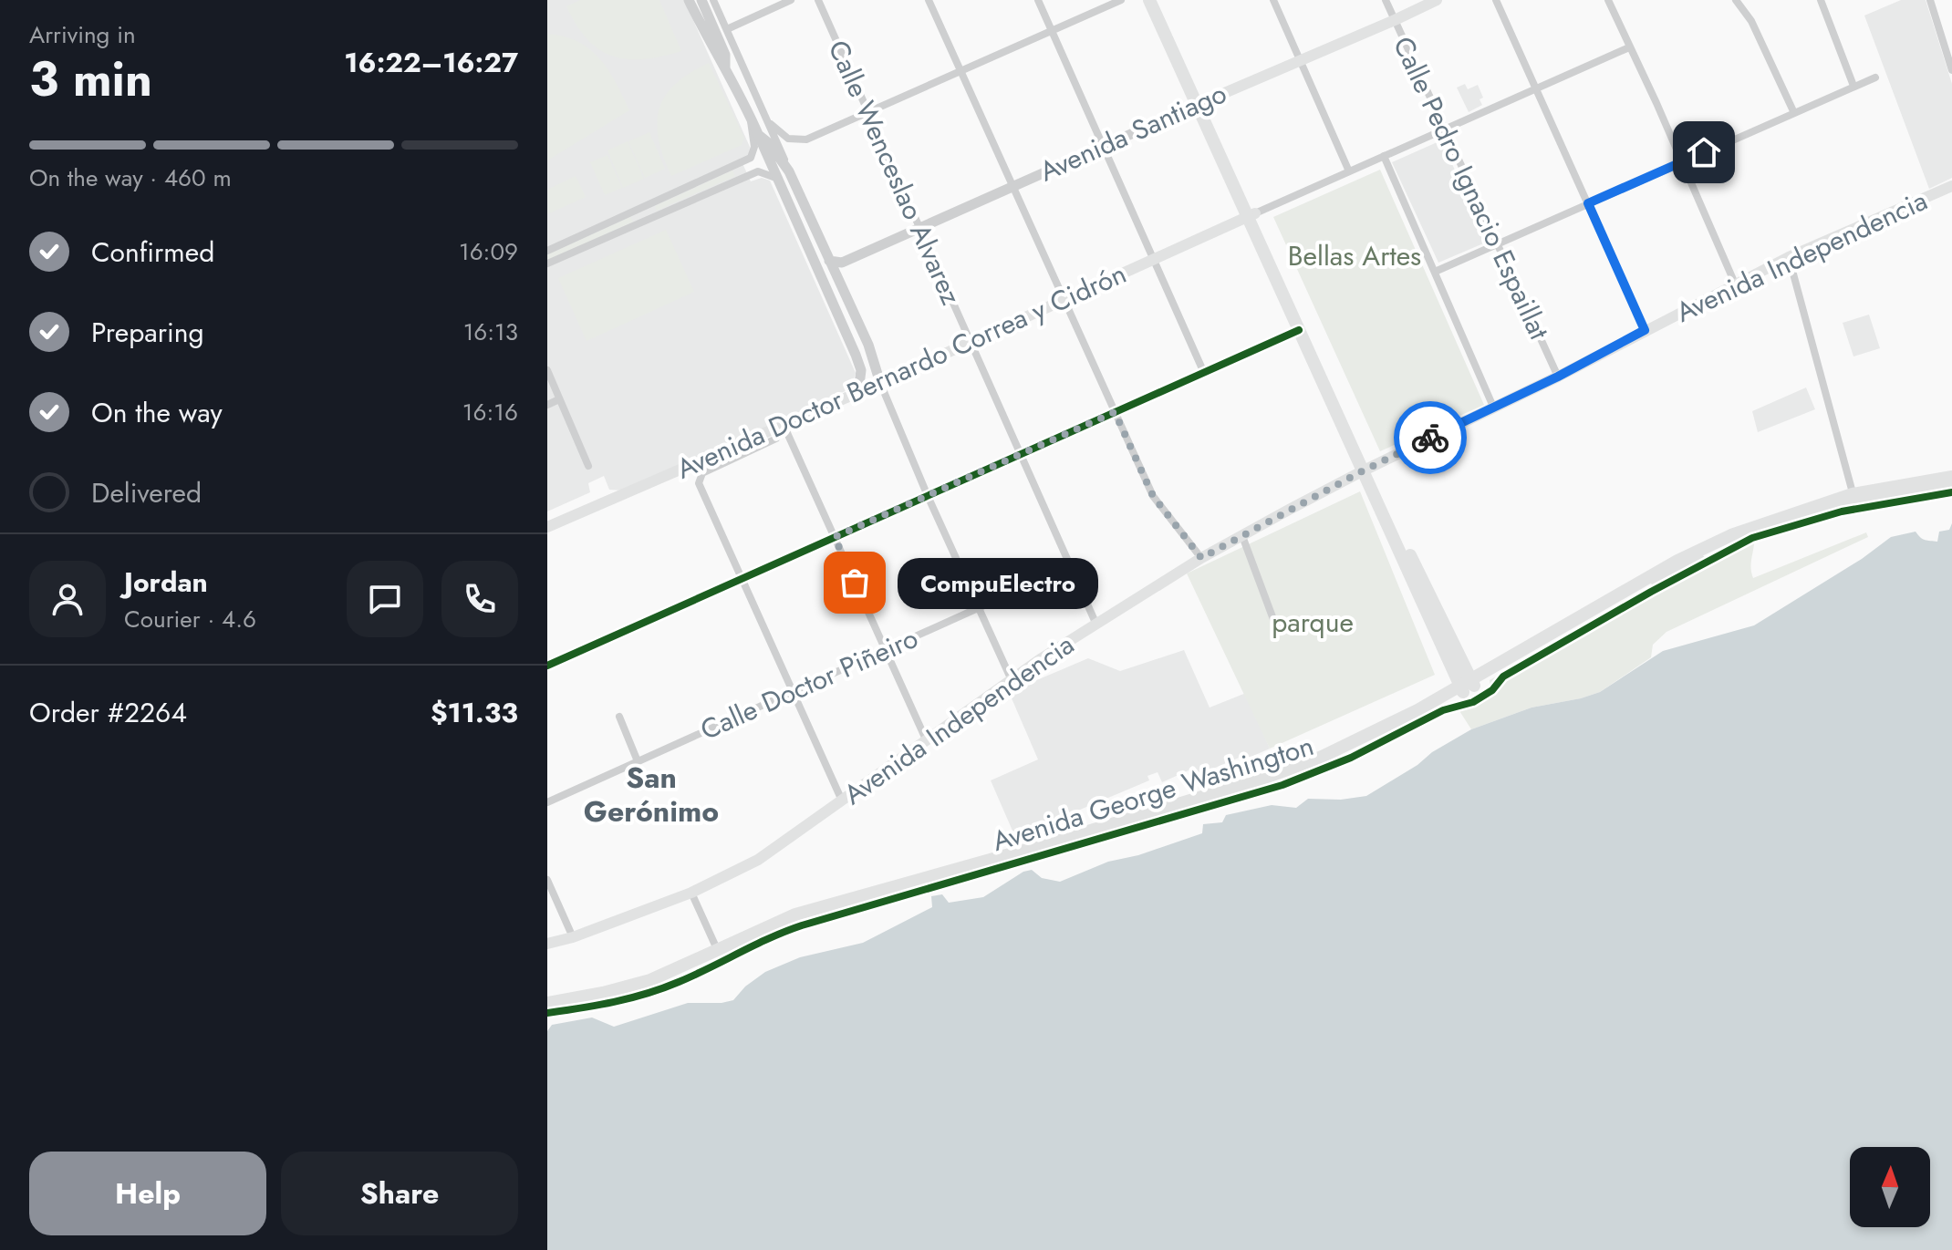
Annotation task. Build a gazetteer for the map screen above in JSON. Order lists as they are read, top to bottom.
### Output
{
  "streets": {
    "main road": [
      "Avenida Santiago",
      "Avenida Independencia",
      "Avenida Doctor Bernardo Correa y Cidrón",
      "Avenida George Washington"
    ],
    "street": ["Calle Wenceslao Alvarez", "Calle Pedro Ignacio Espaillat", "Calle Doctor Piñeiro"]
  },
  "crossings": [
    ["Avenida Santiago", "Calle Wenceslao Alvarez"],
    ["Avenida Santiago", "Calle Pedro Ignacio Espaillat"],
    ["Calle Wenceslao Alvarez", "Avenida Independencia"],
    ["Calle Wenceslao Alvarez", "Avenida Doctor Bernardo Correa y Cidrón"],
    ["Calle Wenceslao Alvarez", "Calle Doctor Piñeiro"],
    ["Calle Pedro Ignacio Espaillat", "Avenida Independencia"]
  ],
  "districts": ["San Gerónimo"],
  "parks": ["Bellas Artes", "parque"],
  "places": ["CompuElectro"],
  "north": "top",
  "page": {
    "heading": ["3 min", "Arriving in", "16:22–16:27"],
    "panel": [
      "Jordan",
      "Courier · 4.6",
      "Order #2264",
      "$11.33"
    ],
    "bar": "On the way · 460 m",
    "list": [
      ["Confirmed", "16:09"],
      ["Preparing", "16:13"],
      ["On the way", "16:16"],
      "Delivered"
    ],
    "bubble": "CompuElectro",
    "buttons": ["Help", "Share"]
  }
}
